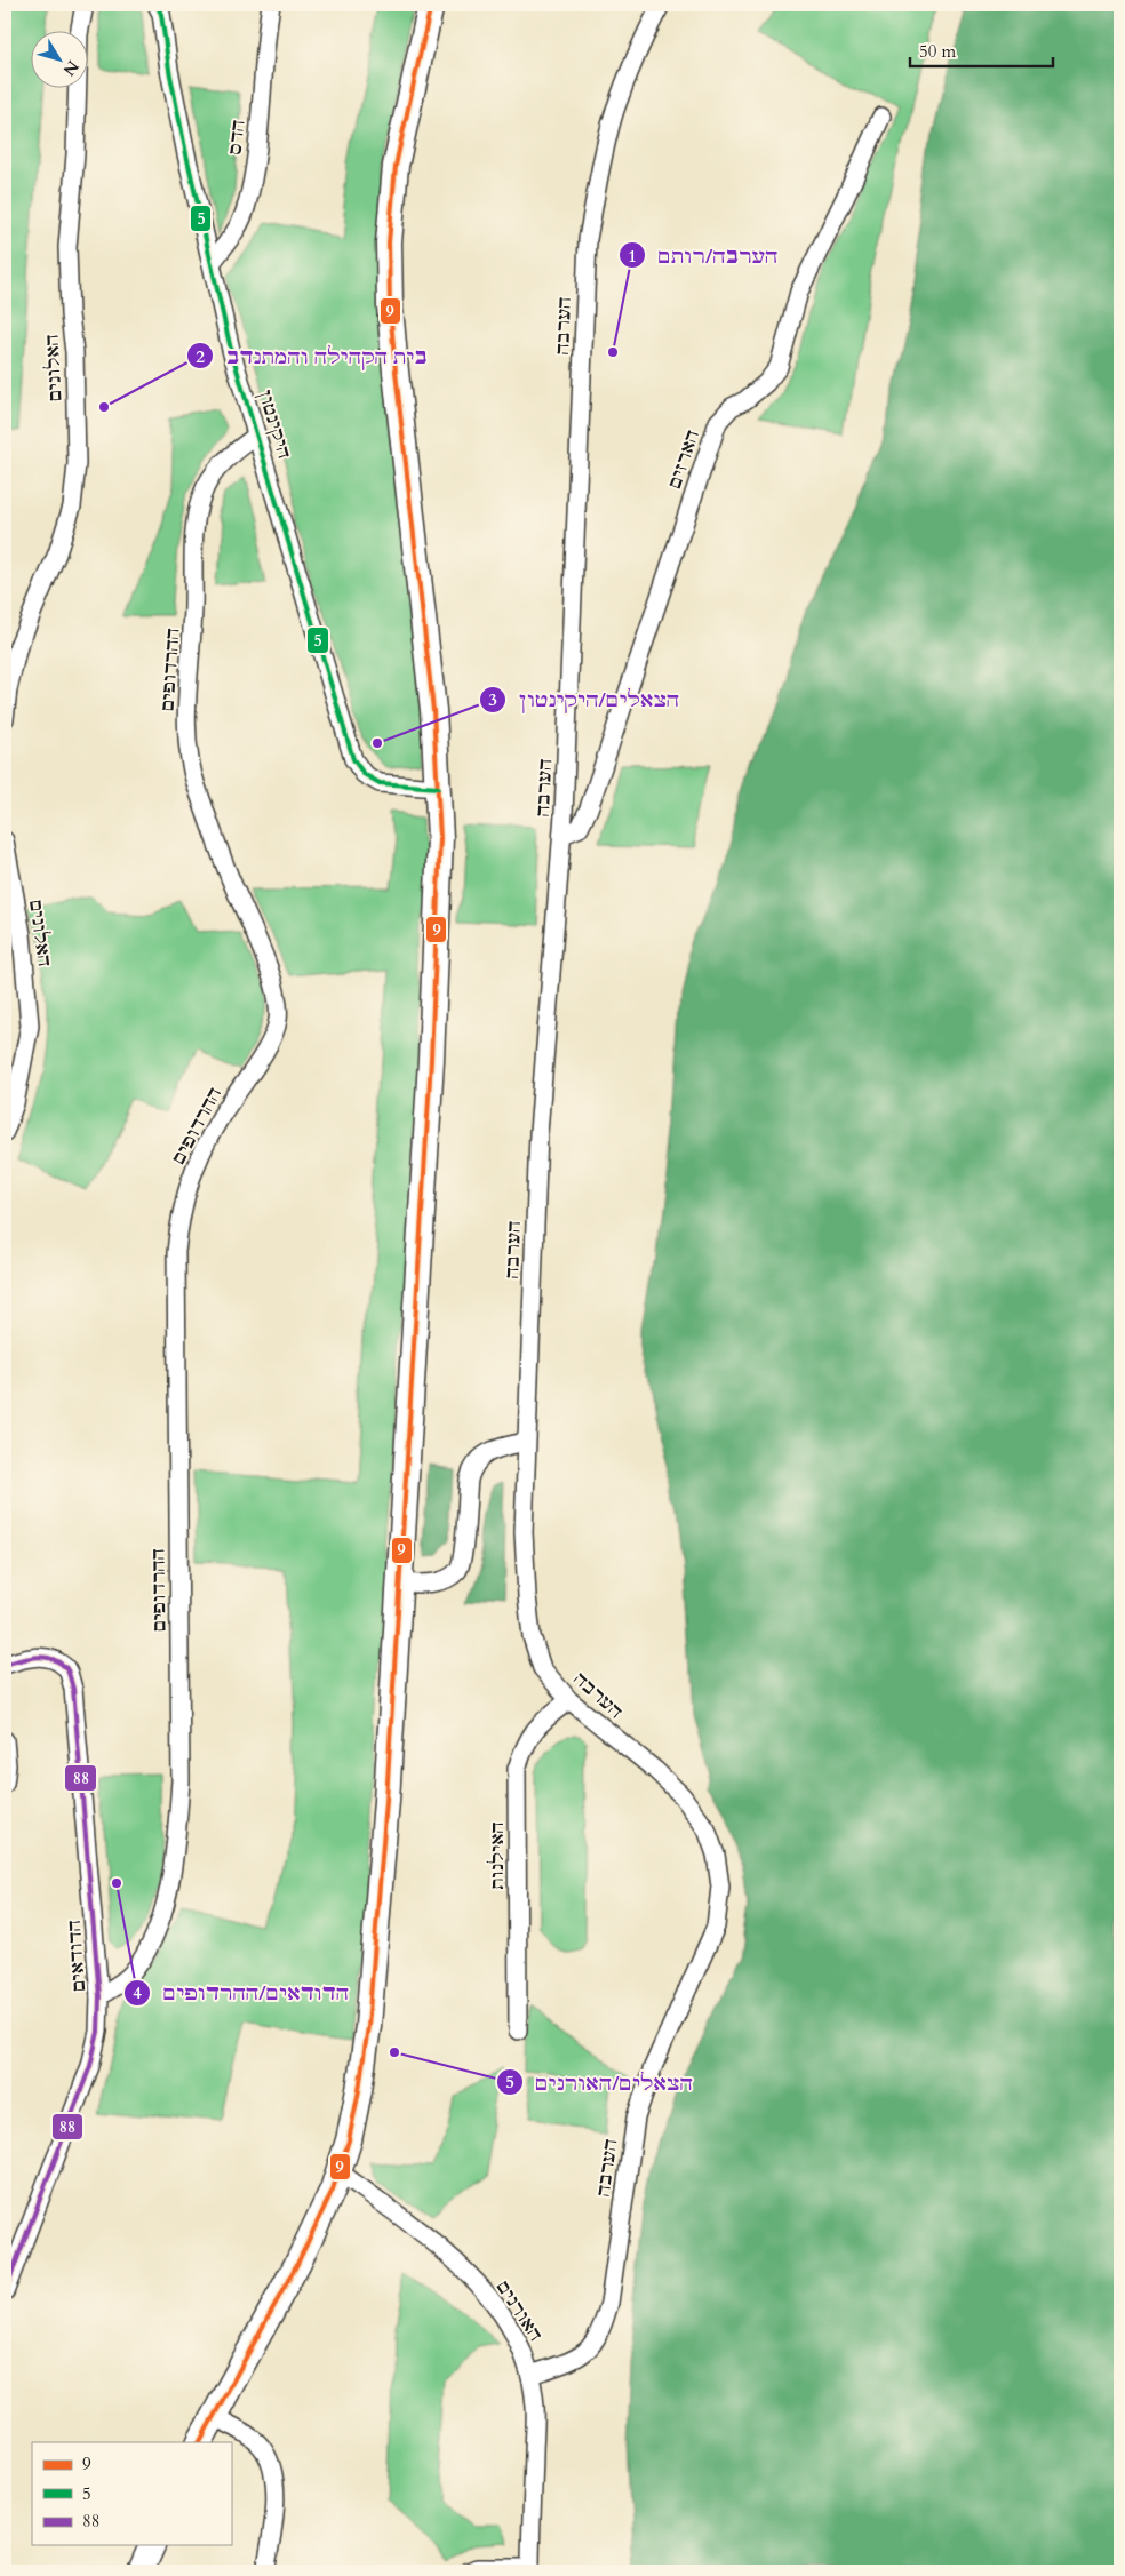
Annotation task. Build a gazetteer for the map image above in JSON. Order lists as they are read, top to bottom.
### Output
{
  "streets": {
    "street": [
      "הדס",
      "הערבה",
      "האלונים",
      "היקינטון",
      "הארזים",
      "ההרדופים",
      "האילנות",
      "הדודאים",
      "האורנים"
    ]
  },
  "crossings": [
    ["הדס", "היקינטון"],
    ["הערבה", "הארזים"],
    ["הערבה", "האילנות"],
    ["הערבה", "האורנים"],
    ["היקינטון", "ההרדופים"],
    ["ההרדופים", "הדודאים"]
  ],
  "places": [
    "הערבה/רותם",
    "בית הקהילה והמתנדב",
    "הצאלים/היקינטון",
    "הדודאים/ההרדופים",
    "הצאלים/האורנים"
  ],
  "lines": ["transit line 9", "transit line 5", "transit line 88"],
  "legend": ["9", "5", "88"],
  "scale_bar": "50 m",
  "north": "bottom right"
}
